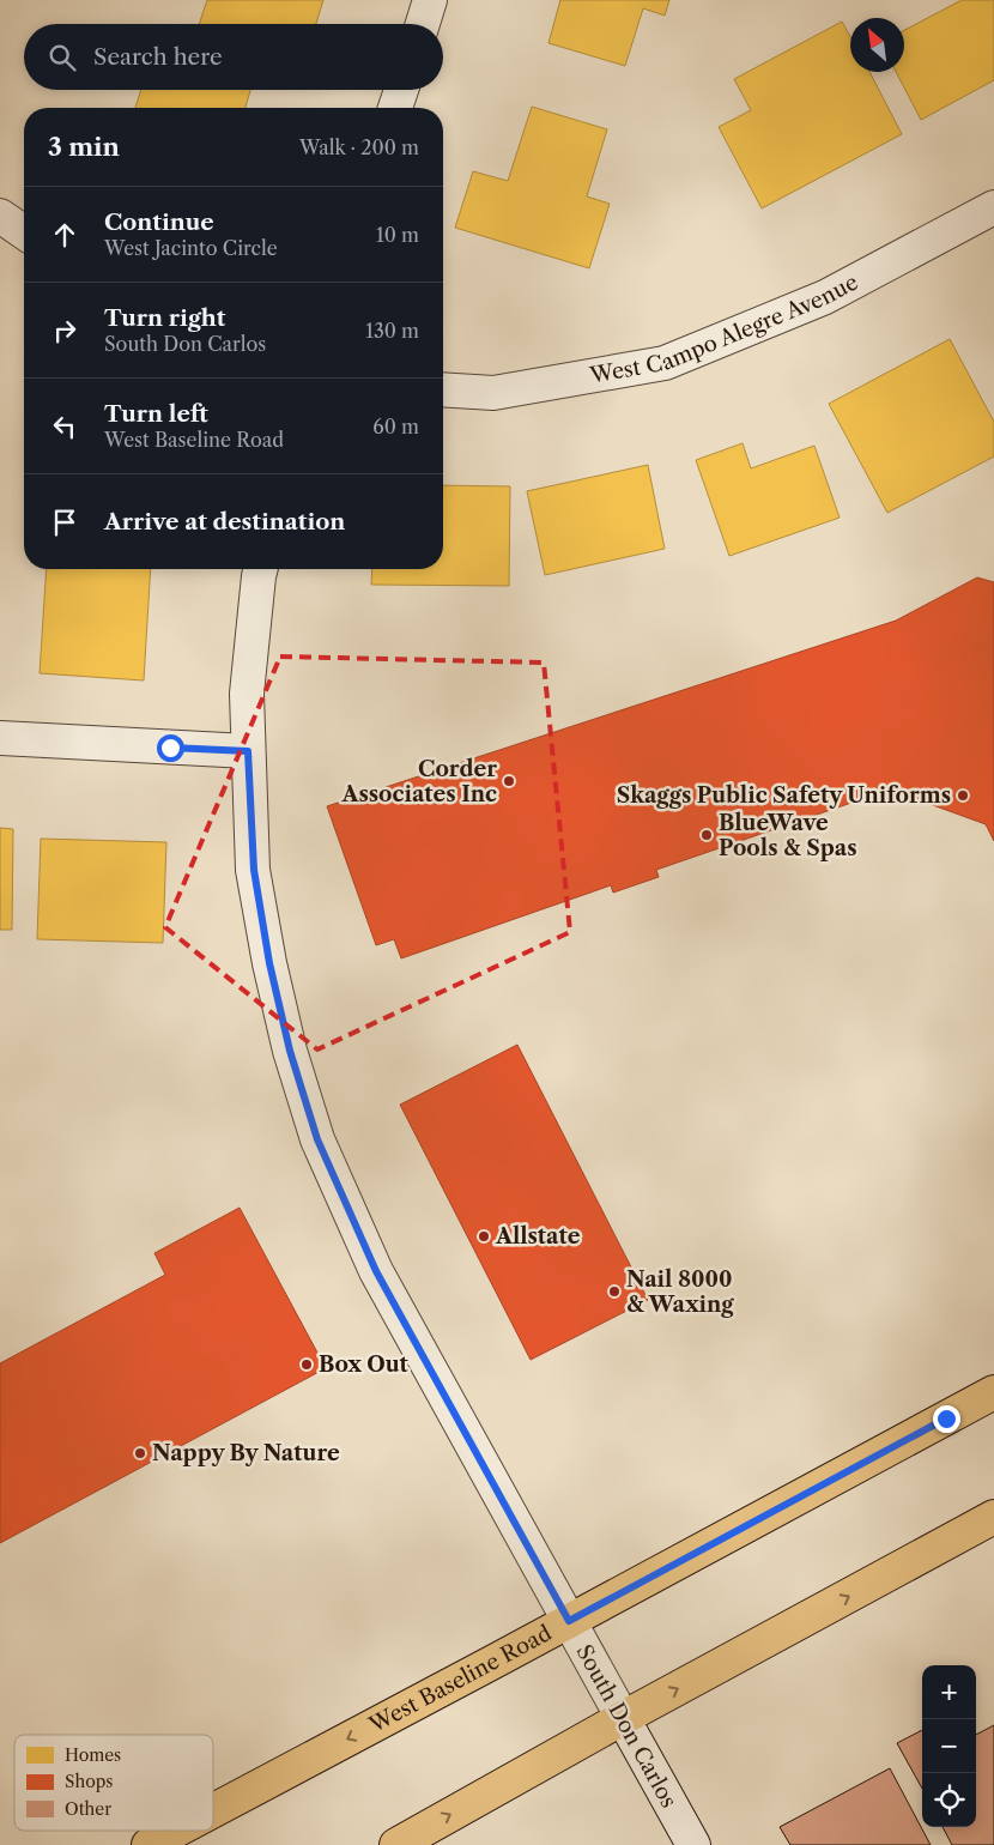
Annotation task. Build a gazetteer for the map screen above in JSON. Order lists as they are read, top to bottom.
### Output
{
  "streets": {
    "main road": ["West Baseline Road"],
    "street": ["West Campo Alegre Avenue", "South Don Carlos"]
  },
  "crossings": [
    ["West Baseline Road", "South Don Carlos"]
  ],
  "places": [
    "Corder Associates Inc",
    "Skaggs Public Safety Uniforms",
    "BlueWave Pools & Spas",
    "Allstate",
    "Nail 8000 & Waxing",
    "Box Out",
    "Nappy By Nature"
  ],
  "legend": ["Homes", "Shops", "Other"],
  "north": "top left",
  "page": {
    "search": "Search here",
    "heading": ["3 min", "Walk · 200 m"],
    "list": [
      ["Continue", "West Jacinto Circle", "10 m"],
      ["Turn right", "South Don Carlos", "130 m"],
      ["Turn left", "West Baseline Road", "60 m"],
      "Arrive at destination"
    ],
    "map_buttons": ["+", "−"]
  }
}
